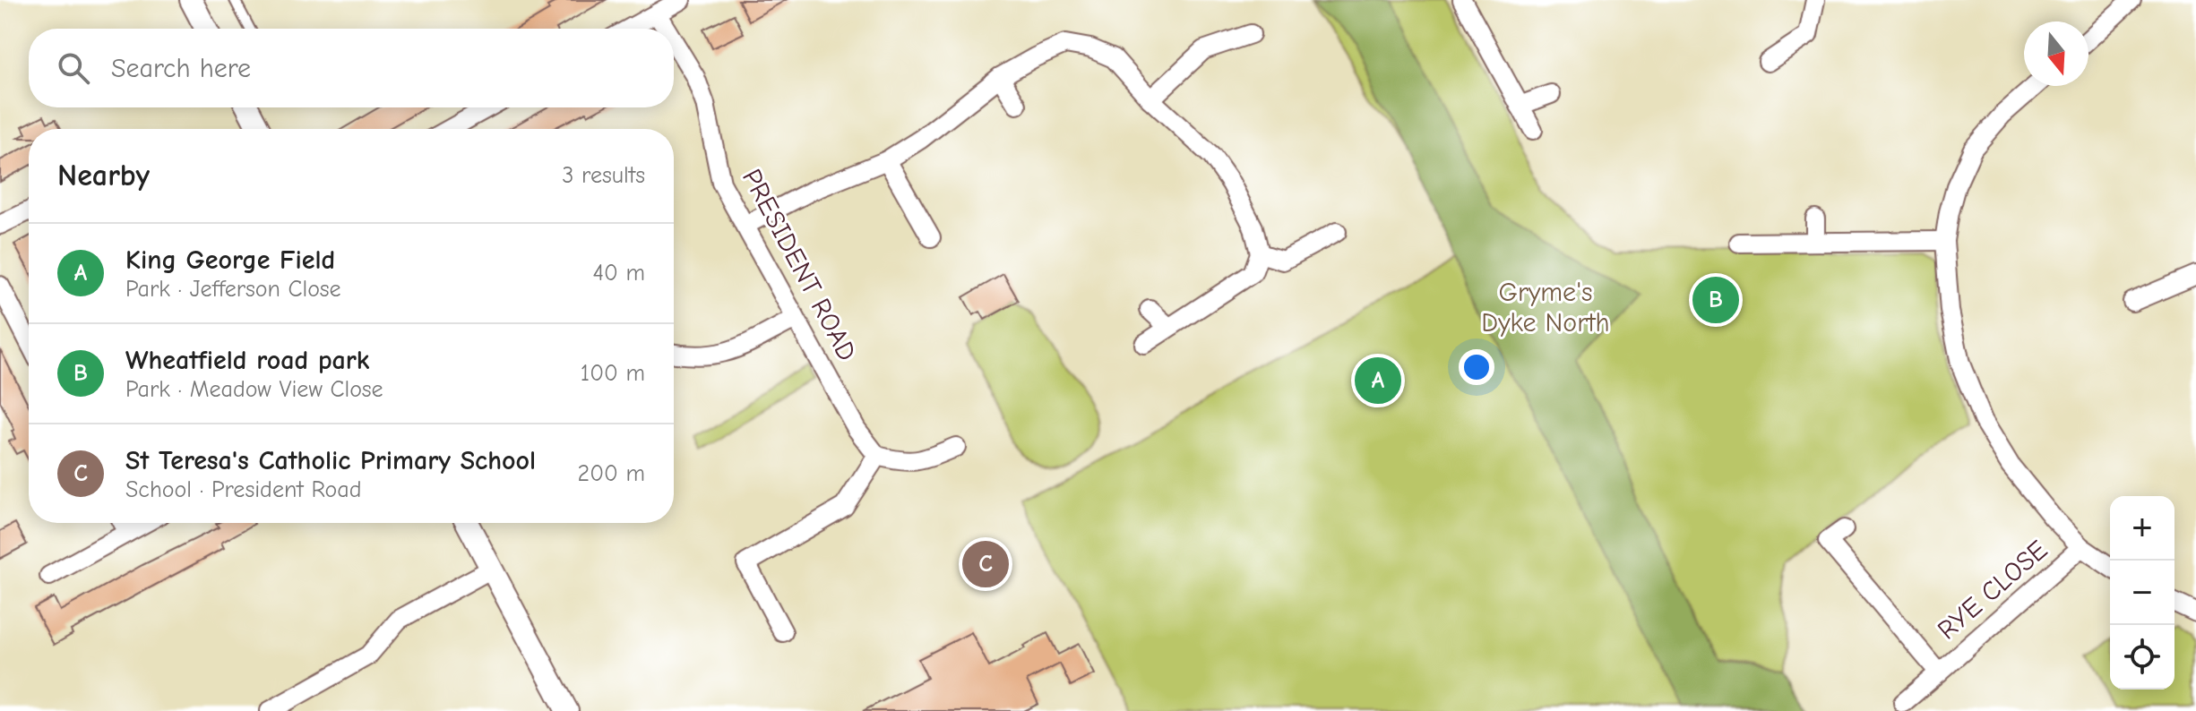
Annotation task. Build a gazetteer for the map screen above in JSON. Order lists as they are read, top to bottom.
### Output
{
  "streets": {
    "street": ["PRESIDENT ROAD", "RYE CLOSE"]
  },
  "parks": ["Gryme's Dyke North"],
  "north": "bottom",
  "page": {
    "search": "Search here",
    "heading": ["Nearby", "3 results"],
    "list": [
      {
        "mark": "A",
        "name": "King George Field",
        "note": "Park · Jefferson Close",
        "value": "40 m"
      },
      {
        "mark": "B",
        "name": "Wheatfield road park",
        "note": "Park · Meadow View Close",
        "value": "100 m"
      },
      {
        "mark": "C",
        "name": "St Teresa's Catholic Primary School",
        "note": "School · President Road",
        "value": "200 m"
      }
    ],
    "pins": ["B", "A", "C"],
    "map_buttons": ["+", "−"]
  }
}
